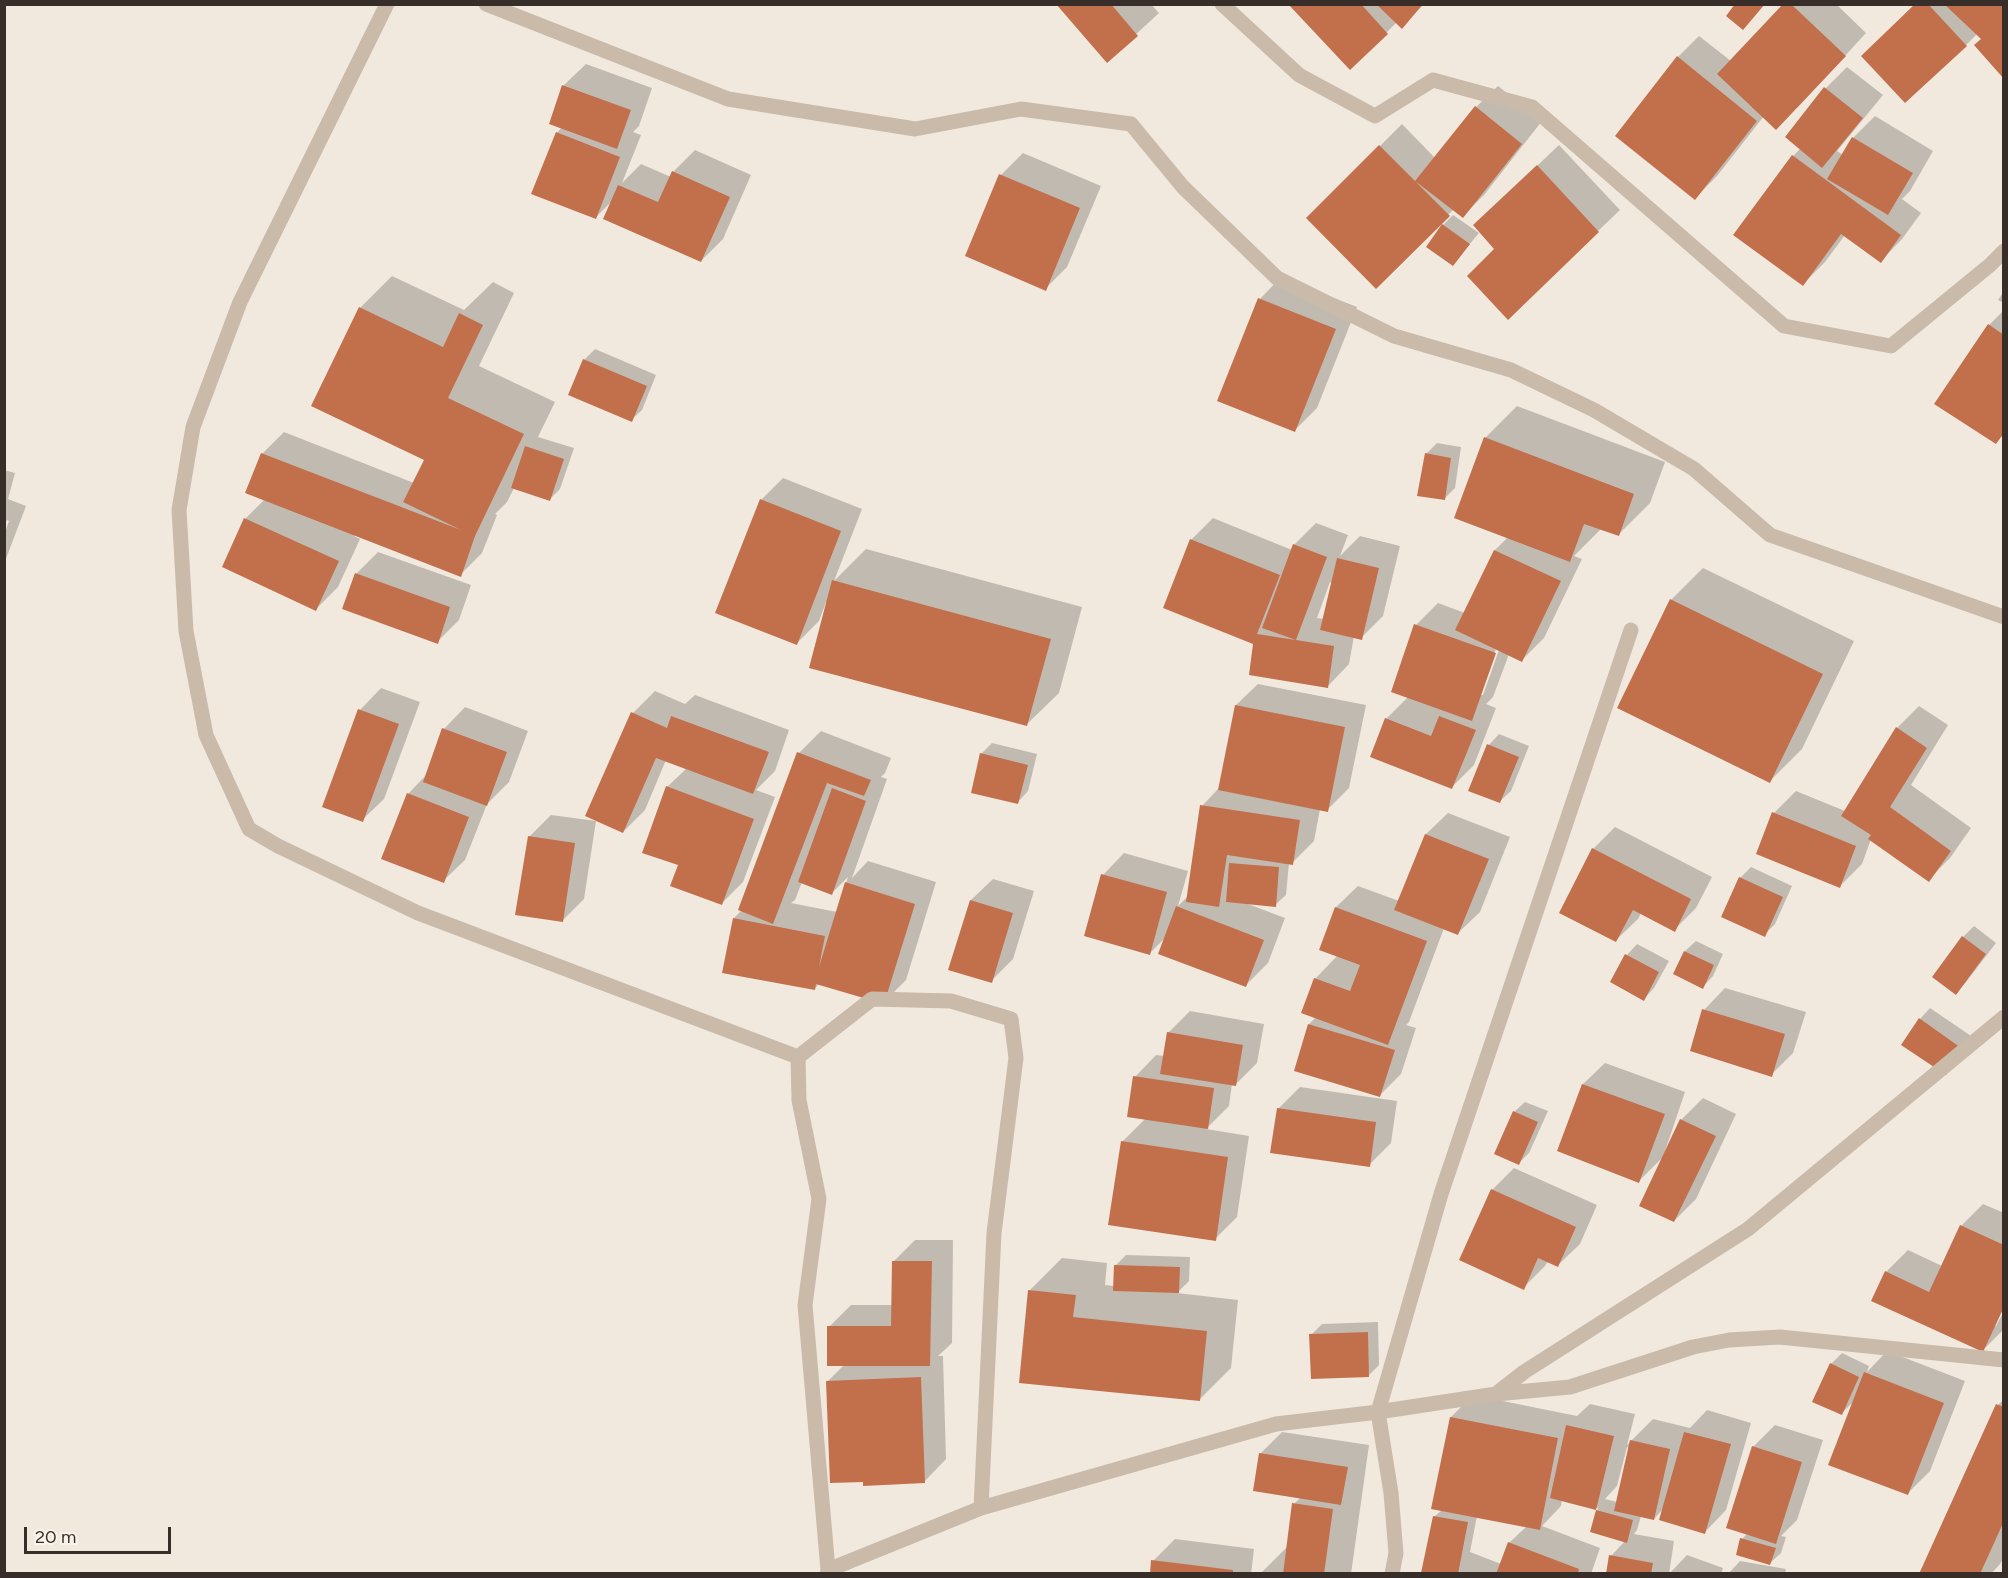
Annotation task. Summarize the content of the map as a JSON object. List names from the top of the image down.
{
  "scale_bar": "20 m"
}
